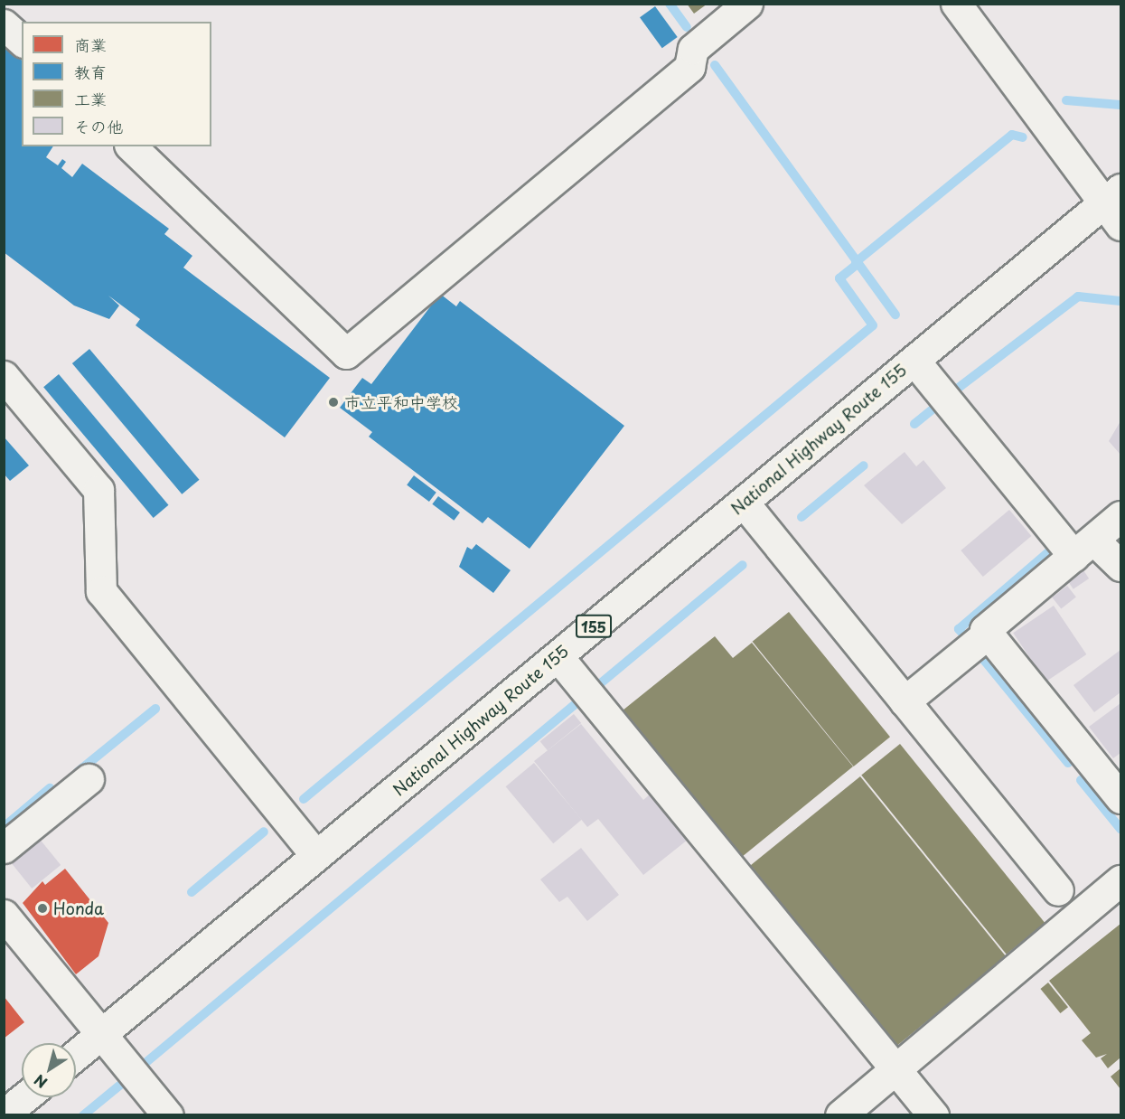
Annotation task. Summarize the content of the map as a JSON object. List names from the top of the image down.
{
  "streets": {
    "main road": ["National Highway Route 155", "155"]
  },
  "places": ["市立平和中学校", "Honda"],
  "legend": [
    "商業",
    "教育",
    "工業",
    "その他"
  ],
  "north": "bottom left"
}
